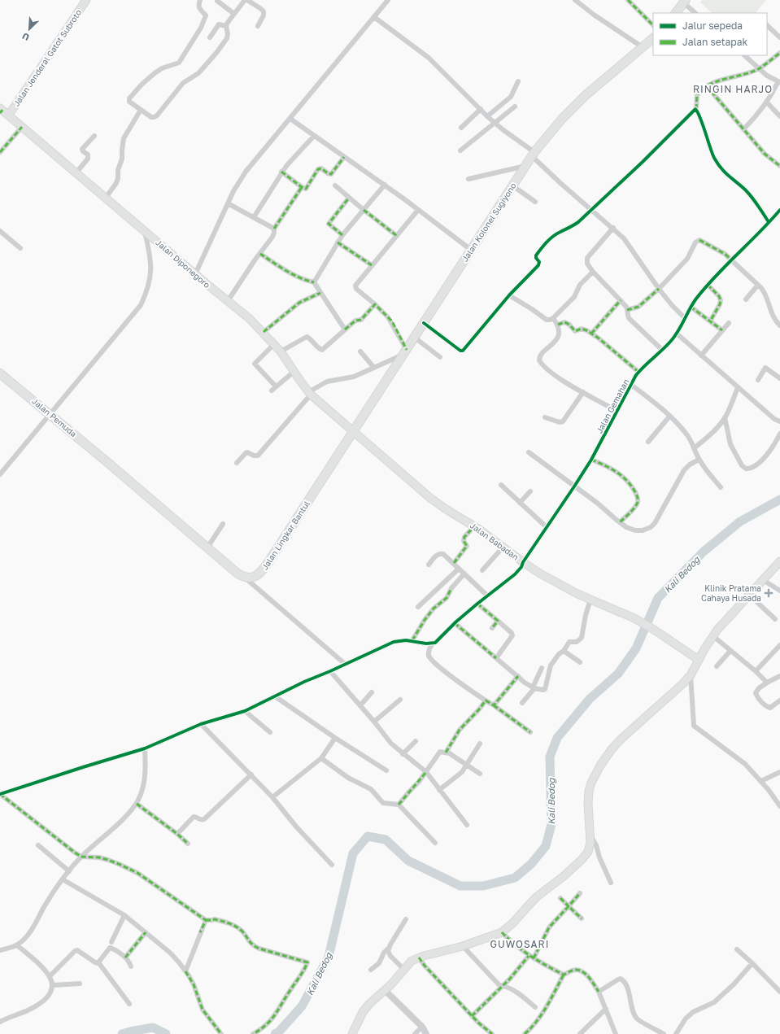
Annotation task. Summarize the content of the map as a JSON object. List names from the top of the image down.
{
  "streets": {
    "main road": [
      "Jalan Jenderal Gatot Subroto",
      "Jalan Kolonel Sugiyono",
      "Jalan Diponegoro",
      "Jalan Pemuda",
      "Jalan Lingkar Bantul",
      "Jalan Babadan"
    ],
    "street": ["Jalan Gemahan"]
  },
  "crossings": [
    ["Jalan Jenderal Gatot Subroto", "Jalan Diponegoro"],
    ["Jalan Kolonel Sugiyono", "Jalan Diponegoro"],
    ["Jalan Kolonel Sugiyono", "Jalan Lingkar Bantul"],
    ["Jalan Kolonel Sugiyono", "Jalan Babadan"],
    ["Jalan Diponegoro", "Jalan Lingkar Bantul"],
    ["Jalan Diponegoro", "Jalan Babadan"],
    ["Jalan Gemahan", "Jalan Babadan"],
    ["Jalan Lingkar Bantul", "Jalan Babadan"]
  ],
  "districts": ["RINGIN HARJO", "GUWOSARI"],
  "water": ["Kali Bedog"],
  "places": {
    "health": ["Klinik Pratama Cahaya Husada"]
  },
  "legend": ["Jalur sepeda", "Jalan setapak"],
  "north": "bottom left"
}
